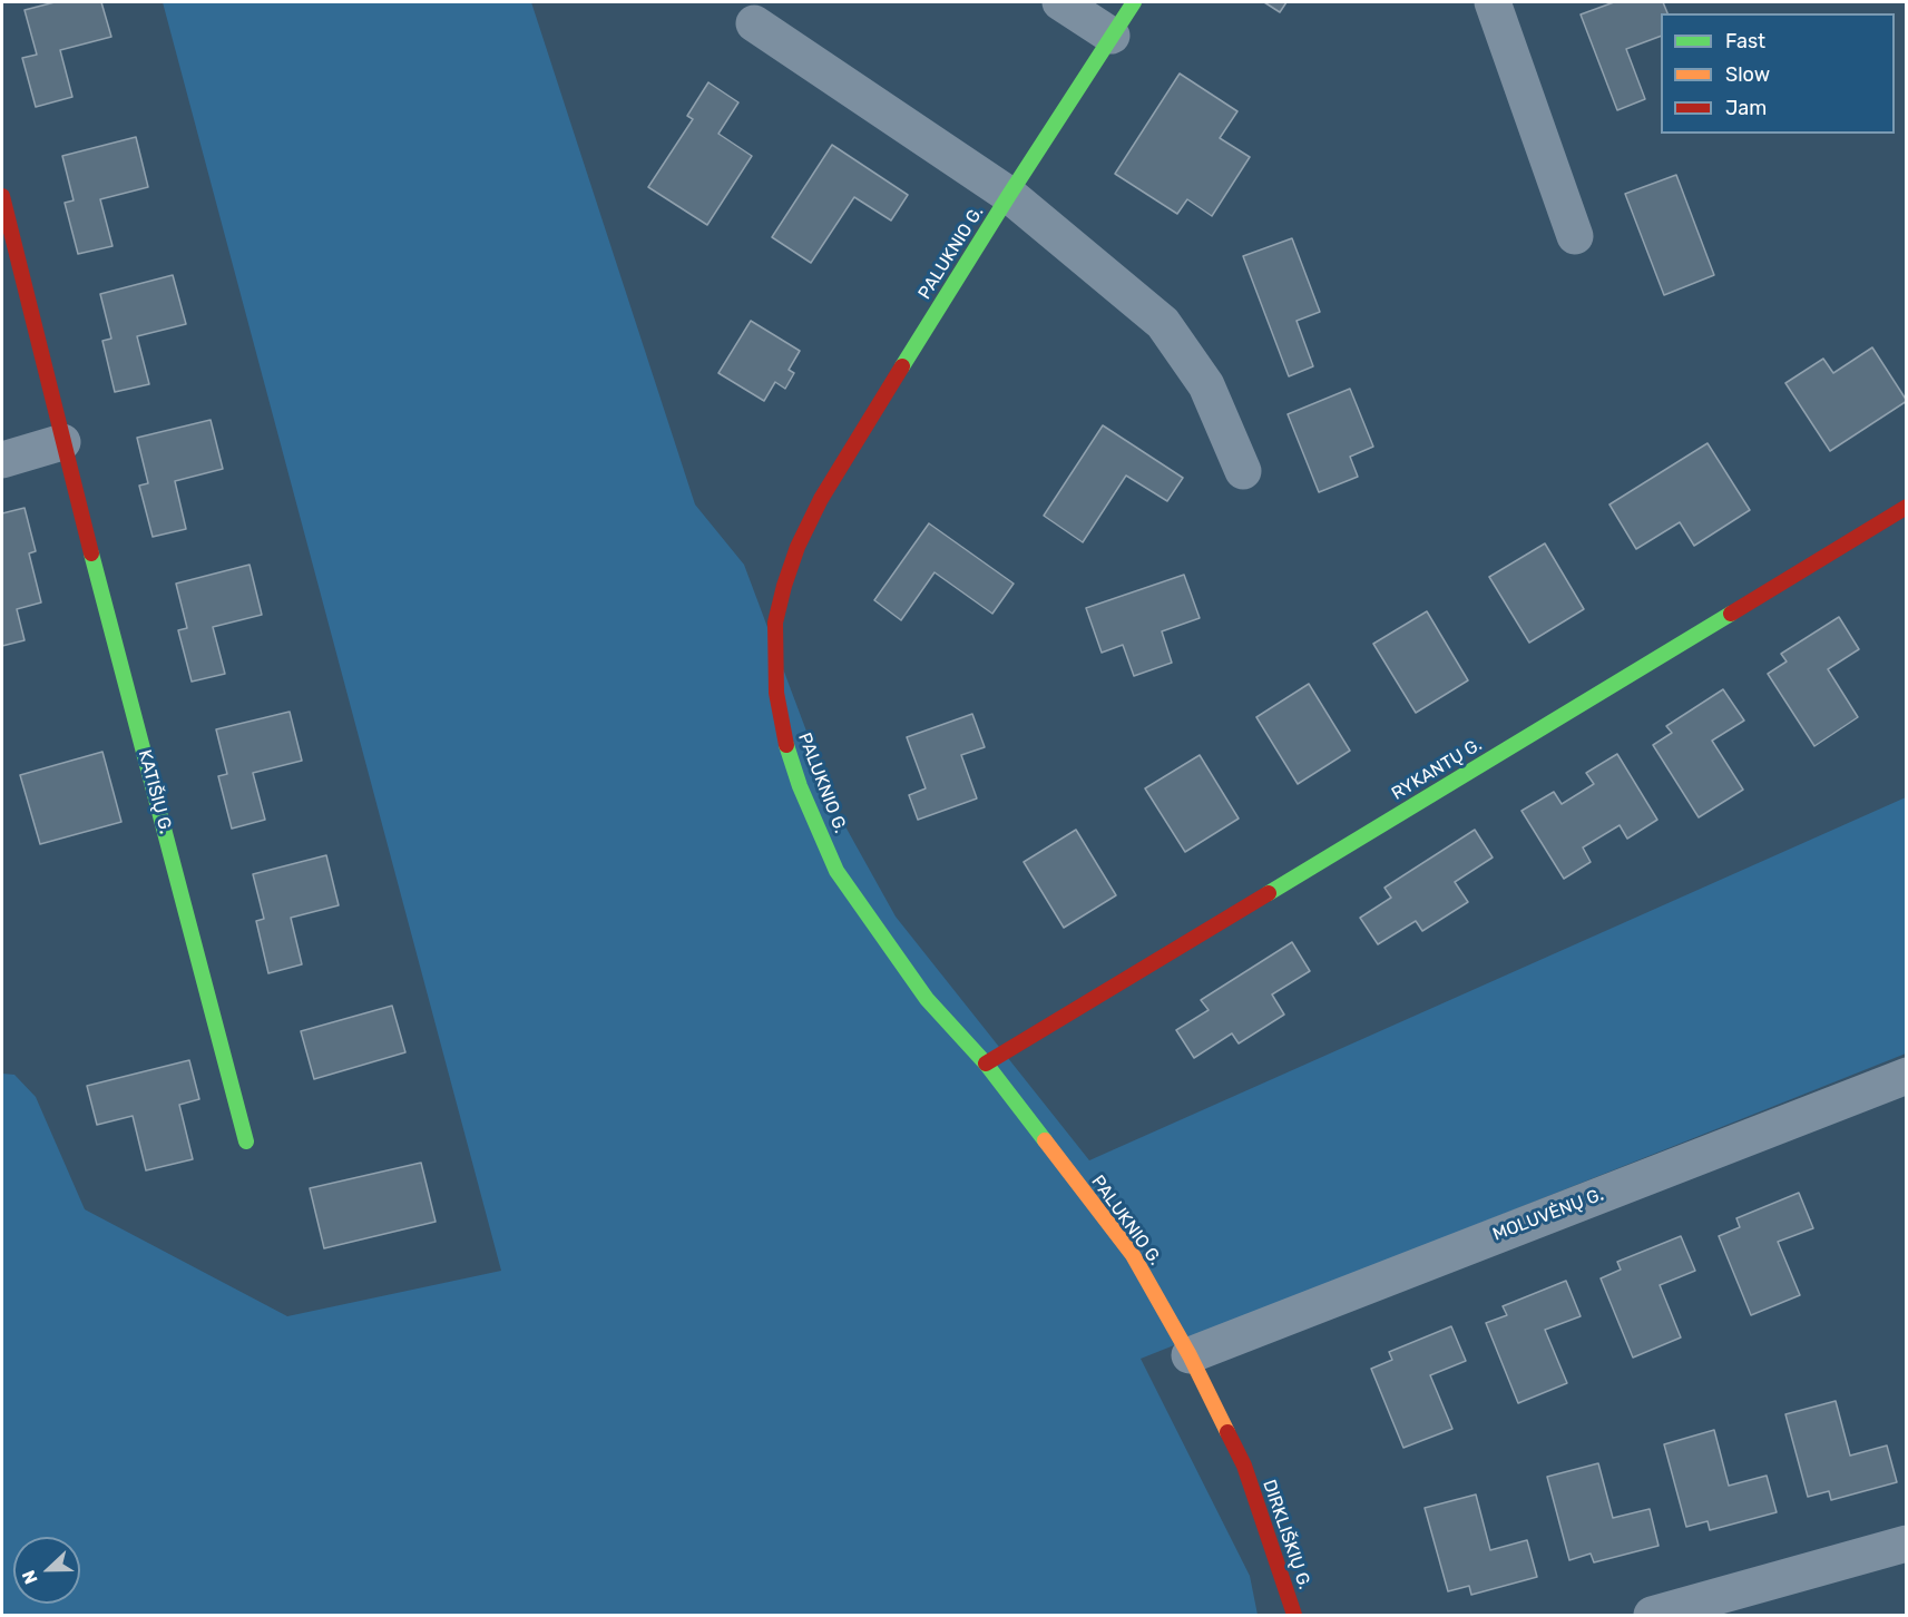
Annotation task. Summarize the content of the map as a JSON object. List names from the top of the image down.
{
  "streets": {
    "street": [
      "PALUKNIO G.",
      "RYKANTŲ G.",
      "KATIŠIŲ G.",
      "MOLUVĖNŲ G.",
      "DIRKLIŠKIŲ G."
    ]
  },
  "crossings": [
    ["PALUKNIO G.", "RYKANTŲ G."],
    ["PALUKNIO G.", "MOLUVĖNŲ G."],
    ["PALUKNIO G.", "DIRKLIŠKIŲ G."]
  ],
  "legend": ["Fast", "Slow", "Jam"],
  "north": "left"
}
